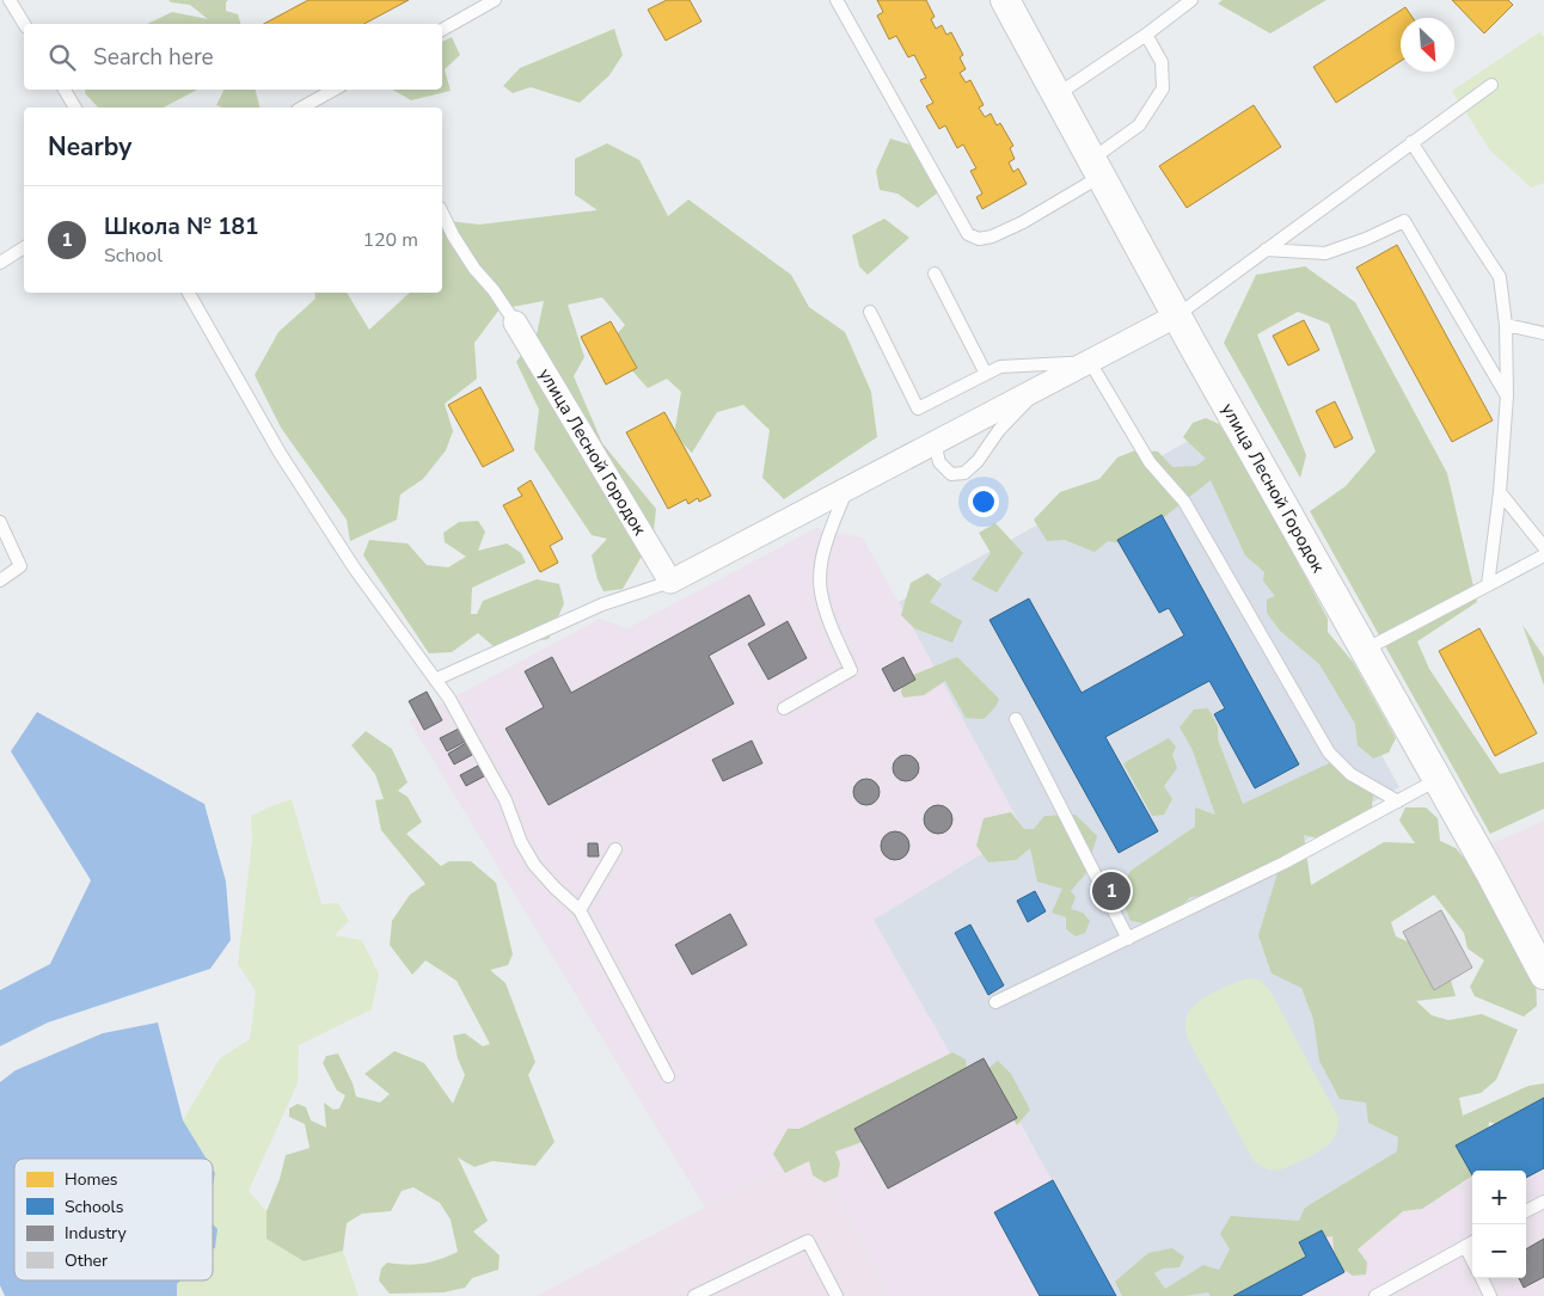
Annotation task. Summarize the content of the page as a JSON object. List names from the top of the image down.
{
  "streets": {
    "street": ["улица Лесной Городок"]
  },
  "legend": [
    "Homes",
    "Schools",
    "Industry",
    "Other"
  ],
  "north": "bottom right",
  "page": {
    "search": "Search here",
    "heading": "Nearby",
    "list": [
      {
        "mark": "1",
        "name": "Школа № 181",
        "note": "School",
        "value": "120 m"
      }
    ],
    "pins": "1",
    "map_buttons": ["+", "−"]
  }
}
